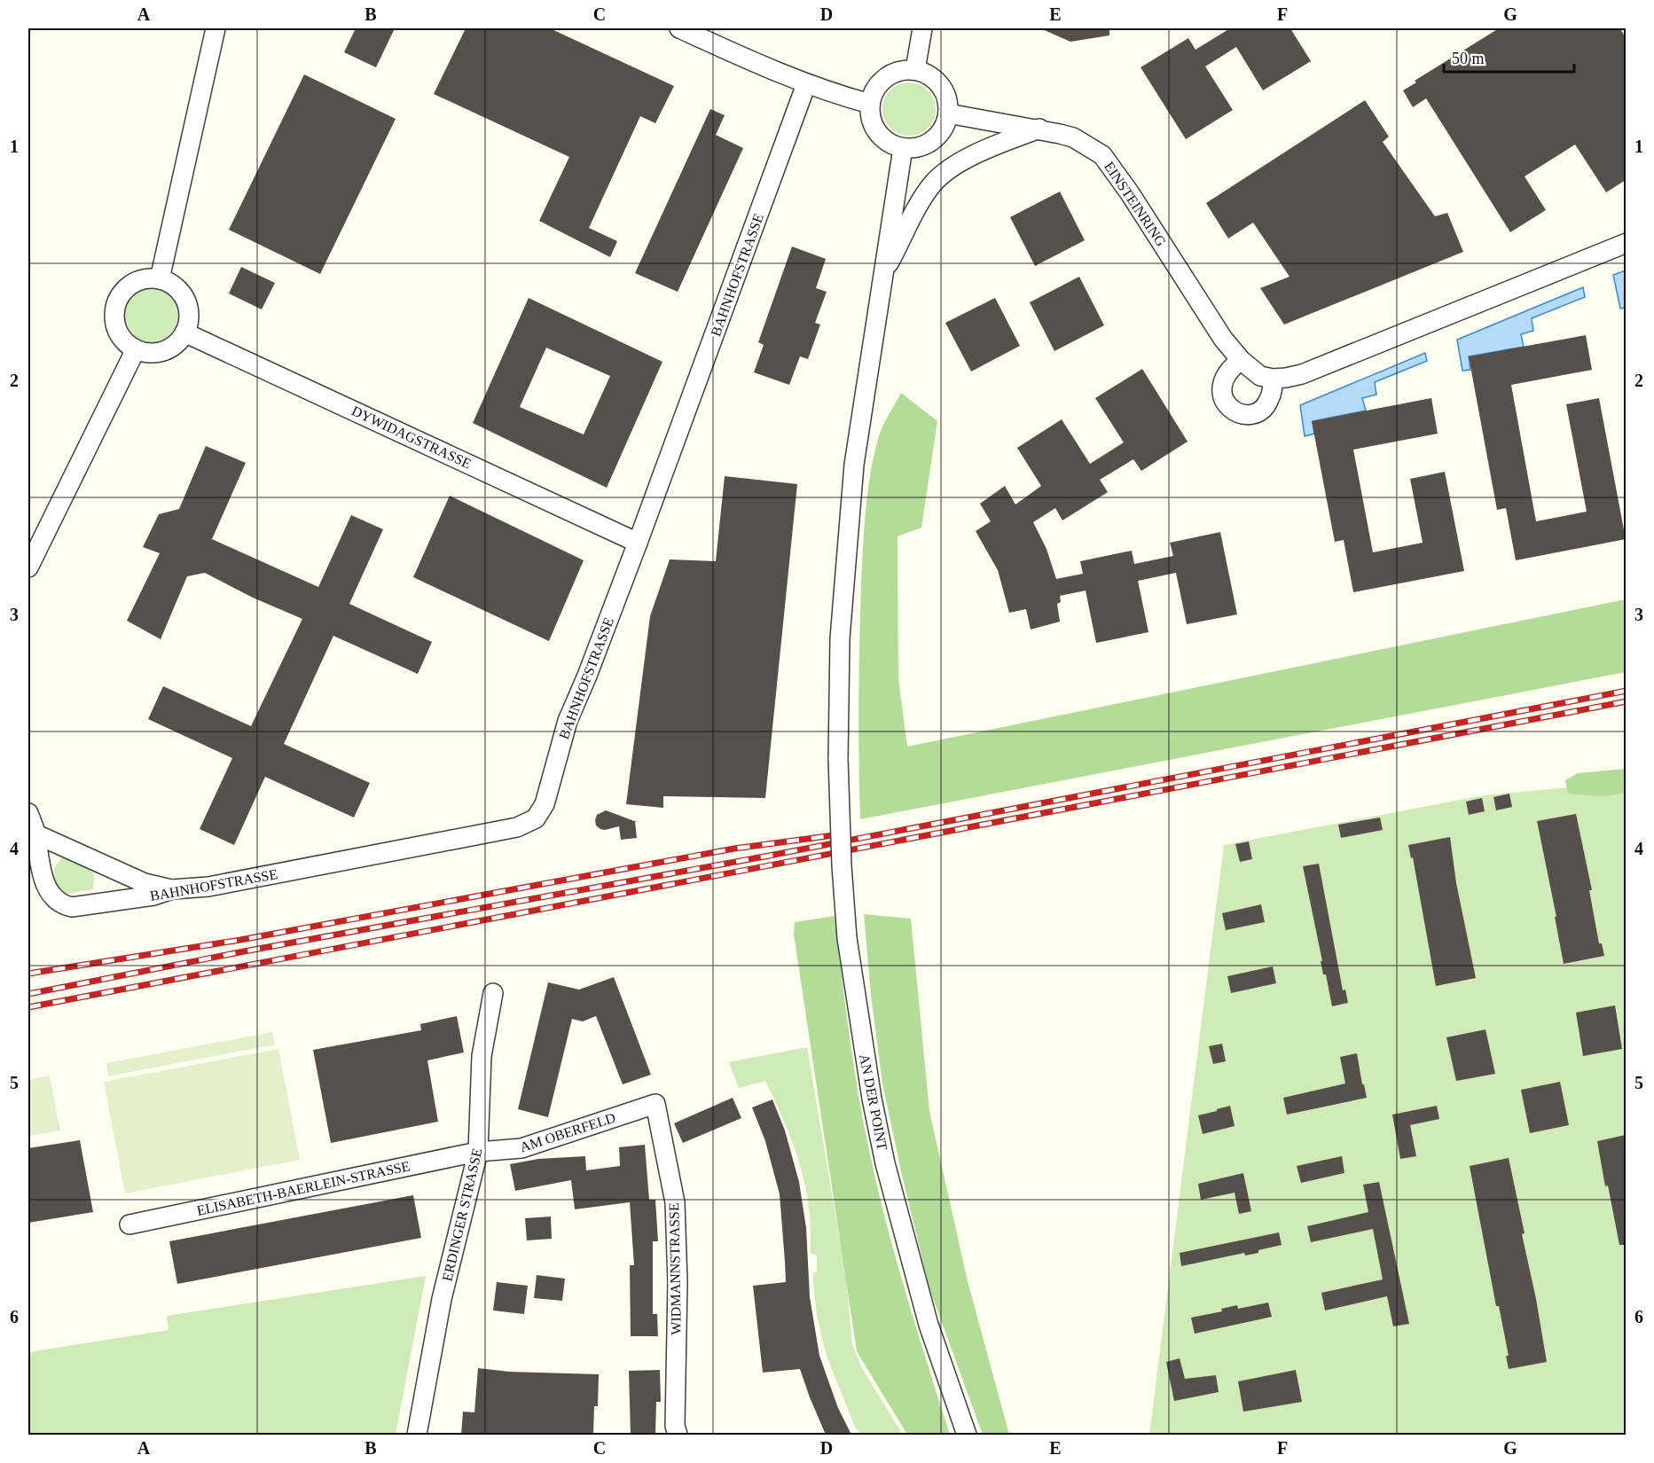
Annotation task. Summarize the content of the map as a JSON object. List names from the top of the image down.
{
  "streets": {
    "street": [
      "EINSTEINRING",
      "BAHNHOFSTRASSE",
      "DYWIDAGSTRASSE",
      "AN DER POINT",
      "AM OBERFELD",
      "ELISABETH-BAERLEIN-STRASSE",
      "ERDINGER STRASSE",
      "WIDMANNSTRASSE"
    ]
  },
  "crossings": [
    ["EINSTEINRING", "AN DER POINT"],
    ["BAHNHOFSTRASSE", "DYWIDAGSTRASSE"],
    ["AM OBERFELD", "ELISABETH-BAERLEIN-STRASSE"],
    ["AM OBERFELD", "ERDINGER STRASSE"],
    ["AM OBERFELD", "WIDMANNSTRASSE"],
    ["ELISABETH-BAERLEIN-STRASSE", "ERDINGER STRASSE"]
  ],
  "scale_bar": "50 m",
  "grid": {
    "columns": [
      "A",
      "B",
      "C",
      "D",
      "E",
      "F",
      "G"
    ],
    "rows": [
      "1",
      "2",
      "3",
      "4",
      "5",
      "6"
    ]
  }
}
